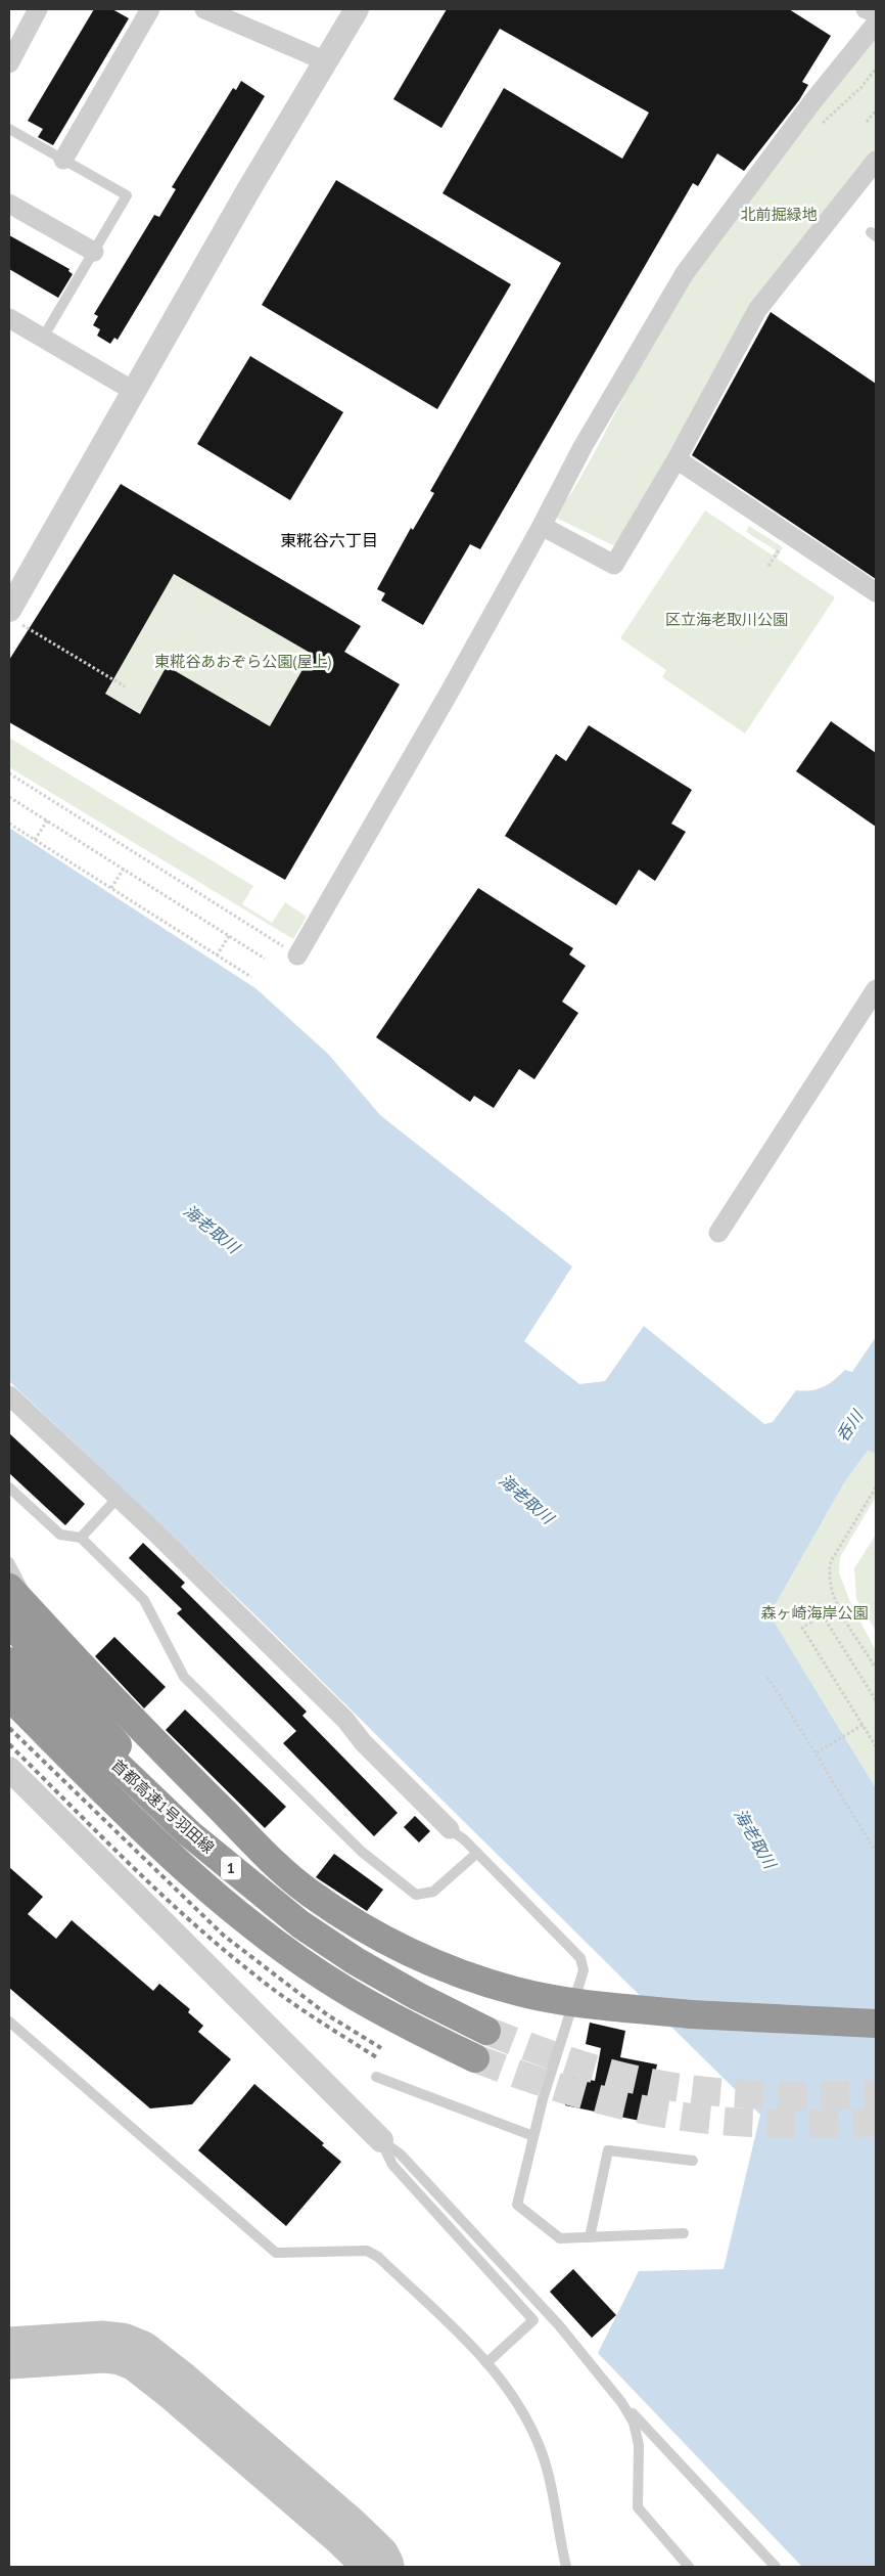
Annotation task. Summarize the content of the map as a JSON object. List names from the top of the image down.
{
  "streets": {
    "highway": ["首都高速1号羽田線", "1"]
  },
  "districts": ["東糀谷六丁目"],
  "water": ["海老取川", "呑川"],
  "parks": [
    "北前掘緑地",
    "区立海老取川公園",
    "東糀谷あおぞら公園(屋上)",
    "森ヶ崎海岸公園"
  ]
}
